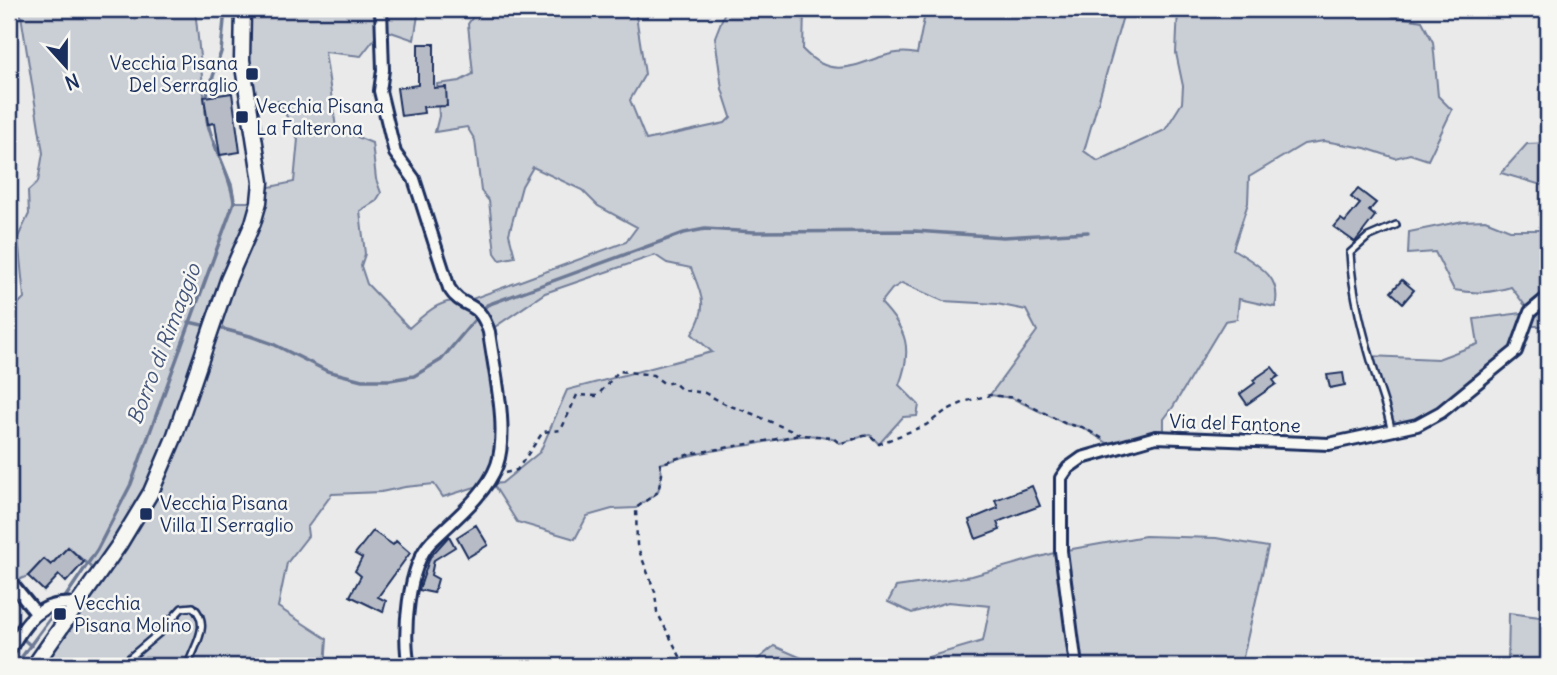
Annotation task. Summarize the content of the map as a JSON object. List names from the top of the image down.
{
  "streets": {
    "street": ["Via del Fantone"]
  },
  "water": ["Borro di Rimaggio"],
  "places": {
    "transit": [
      "Vecchia Pisana Del Serraglio",
      "Vecchia Pisana La Falterona",
      "Vecchia Pisana Villa Il Serraglio",
      "Vecchia Pisana Molino"
    ]
  },
  "north": "bottom"
}
